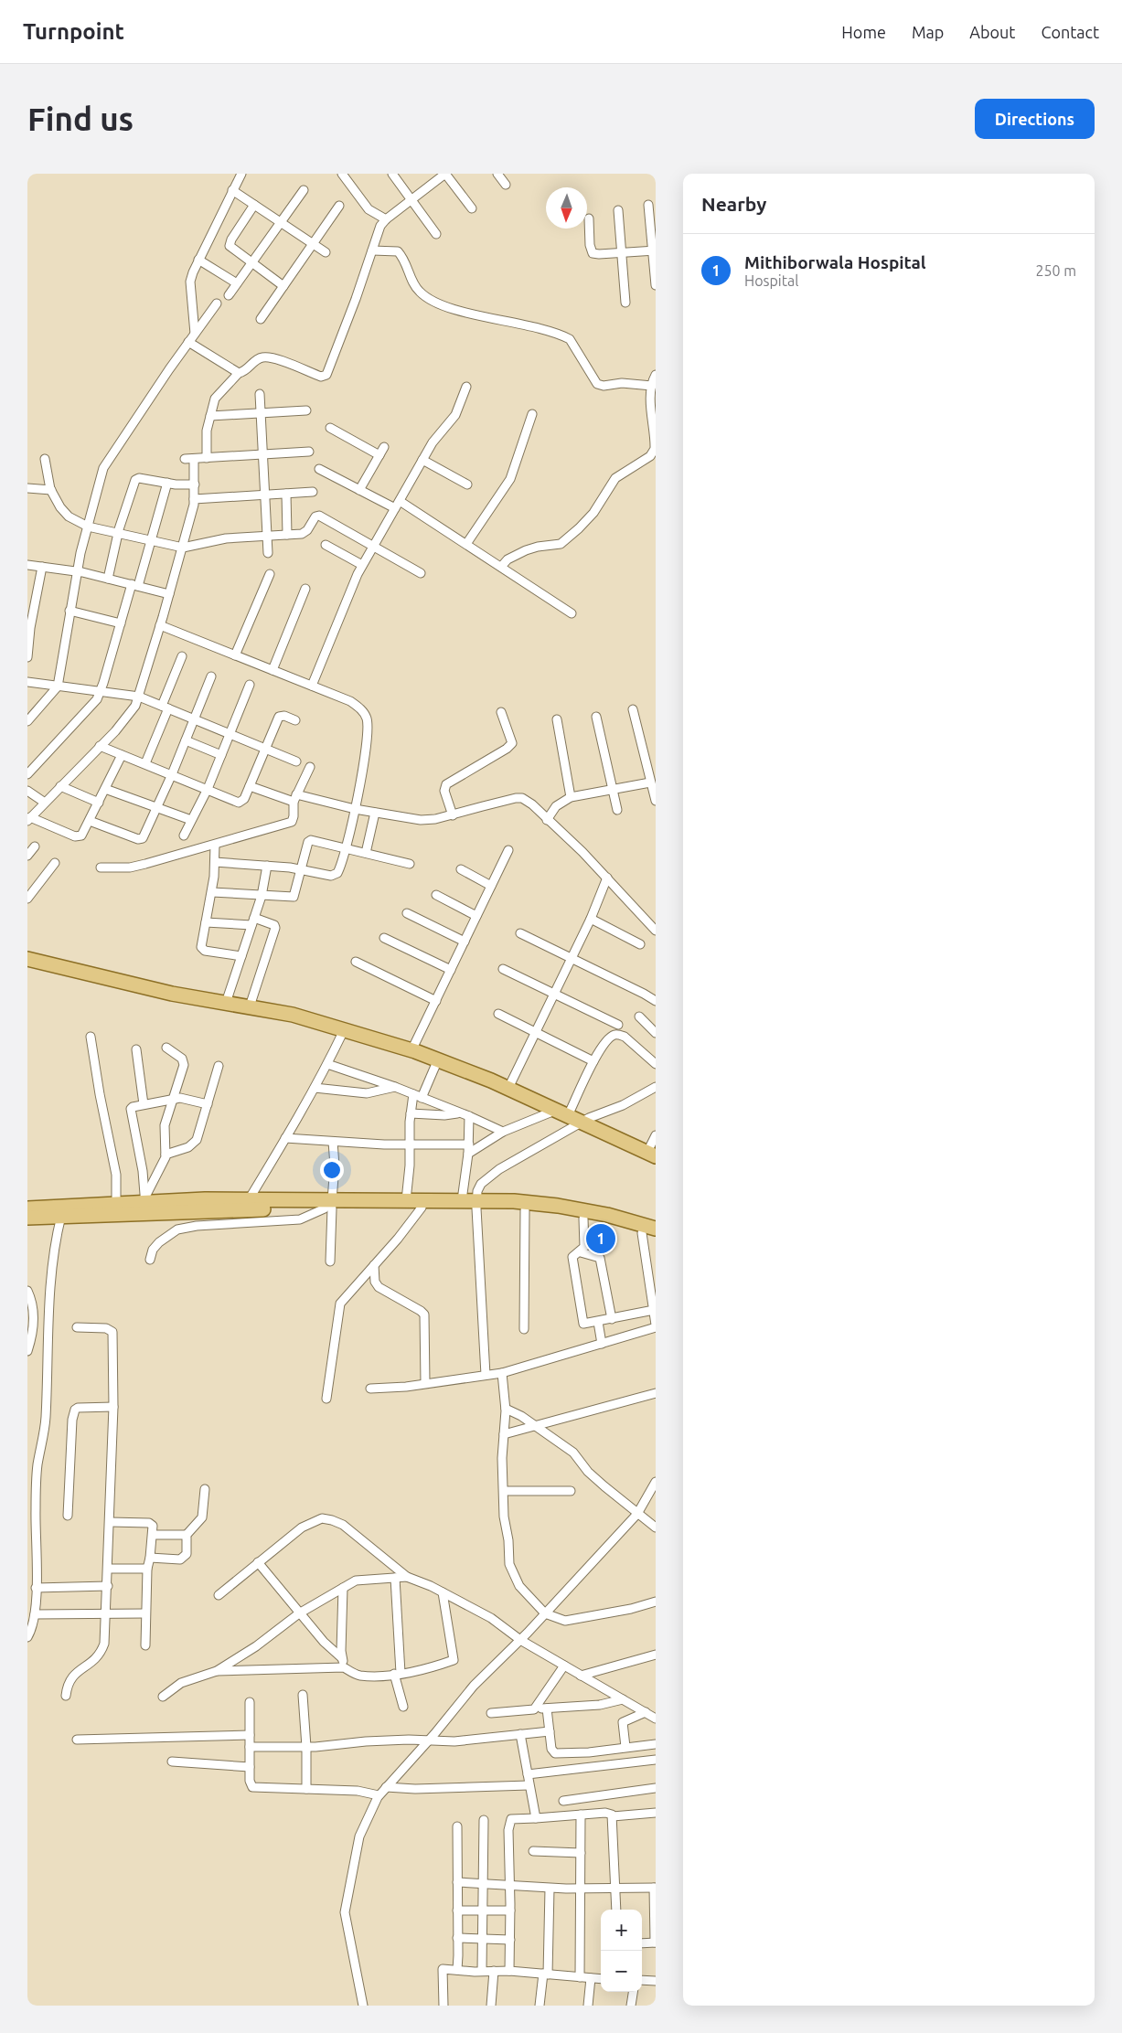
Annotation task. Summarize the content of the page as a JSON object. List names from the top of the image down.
{
  "north": "bottom",
  "page": {
    "header": "Turnpoint",
    "nav": [
      "Home",
      "Map",
      "About",
      "Contact"
    ],
    "buttons": "Directions",
    "title": "Find us",
    "heading": "Nearby",
    "list": [
      {
        "mark": "1",
        "name": "Mithiborwala Hospital",
        "note": "Hospital",
        "value": "250 m"
      }
    ],
    "pins": "1",
    "map_buttons": ["+", "−"]
  }
}
